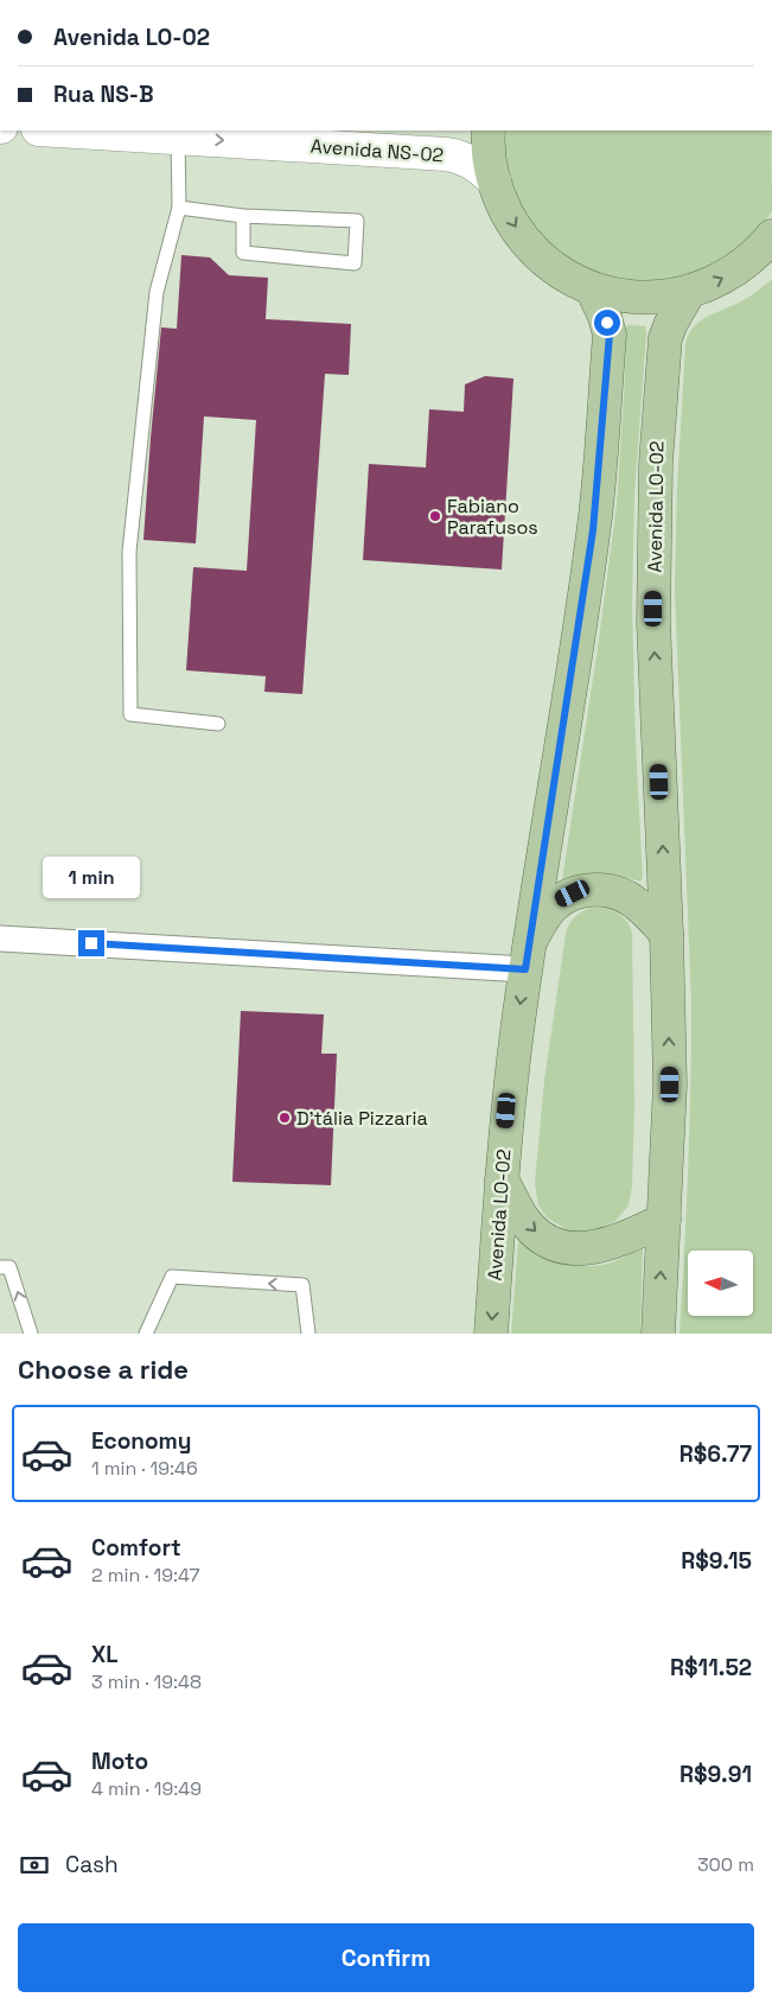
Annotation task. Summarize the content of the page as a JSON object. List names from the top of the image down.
{
  "streets": {
    "main road": ["Avenida NS-02", "Avenida LO-02"]
  },
  "crossings": [
    ["Avenida NS-02", "Avenida LO-02"]
  ],
  "one_way": ["Avenida NS-02"],
  "places": ["Fabiano Parafusos", "D'tália Pizzaria"],
  "north": "left",
  "page": {
    "banner": ["Avenida LO-02", "Rua NS-B"],
    "bubble": "1 min",
    "heading": "Choose a ride",
    "list": [
      {
        "name": "Economy",
        "note": "1 min · 19:46",
        "value": "R$6.77"
      },
      {
        "name": "Comfort",
        "note": "2 min · 19:47",
        "value": "R$9.15"
      },
      {
        "name": "XL",
        "note": "3 min · 19:48",
        "value": "R$11.52"
      },
      {
        "name": "Moto",
        "note": "4 min · 19:49",
        "value": "R$9.91"
      }
    ],
    "pay": ["Cash", "300 m"],
    "buttons": "Confirm"
  }
}
